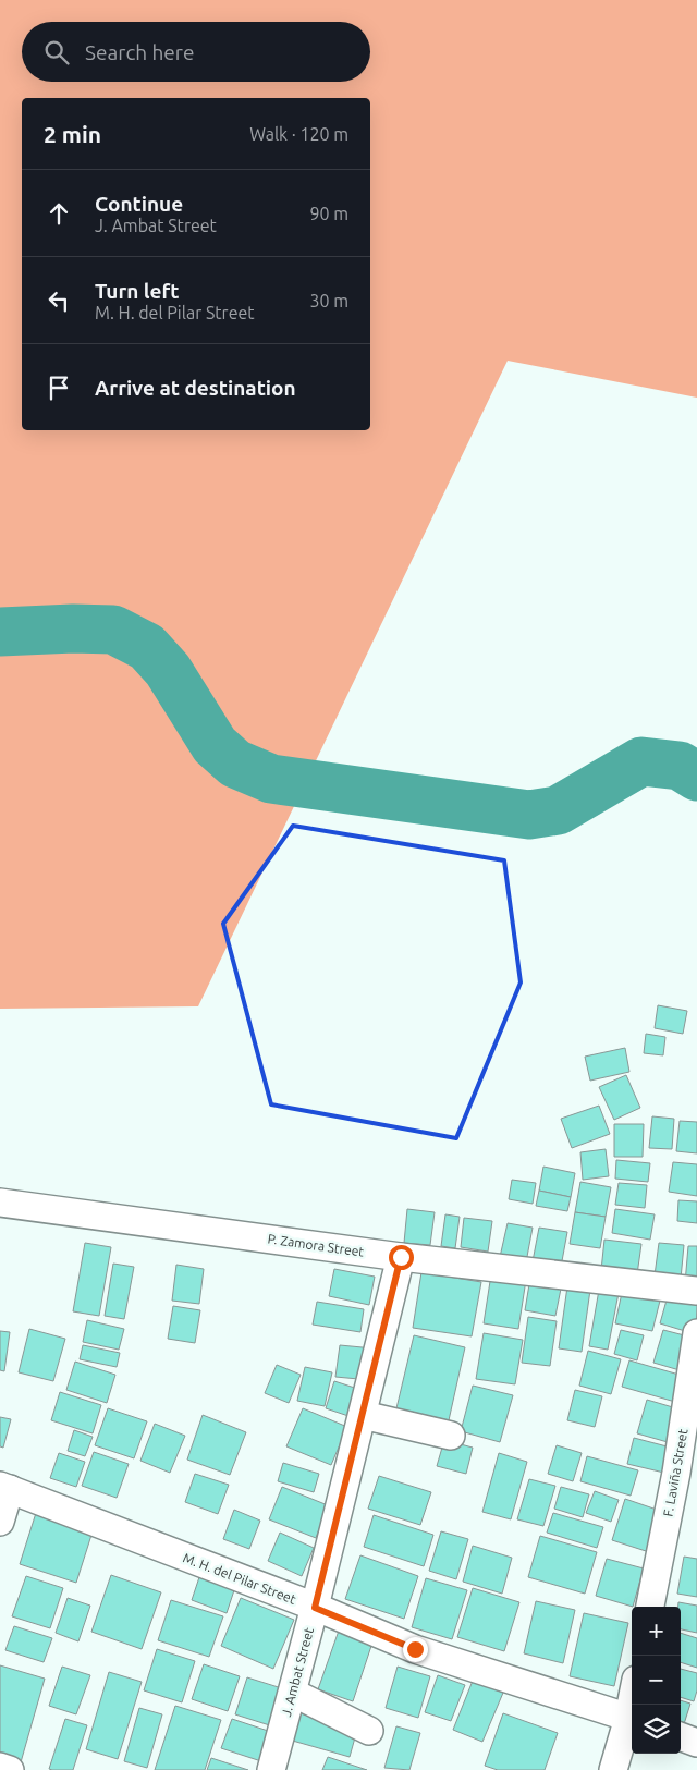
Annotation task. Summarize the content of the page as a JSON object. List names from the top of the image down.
{
  "streets": {
    "street": [
      "P. Zamora Street",
      "F. Laviña Street",
      "M. H. del Pilar Street",
      "J. Ambat Street"
    ]
  },
  "crossings": [
    ["P. Zamora Street", "J. Ambat Street"],
    ["M. H. del Pilar Street", "J. Ambat Street"]
  ],
  "page": {
    "search": "Search here",
    "heading": ["2 min", "Walk · 120 m"],
    "list": [
      ["Continue", "J. Ambat Street", "90 m"],
      ["Turn left", "M. H. del Pilar Street", "30 m"],
      "Arrive at destination"
    ],
    "map_buttons": ["+", "−"]
  }
}
